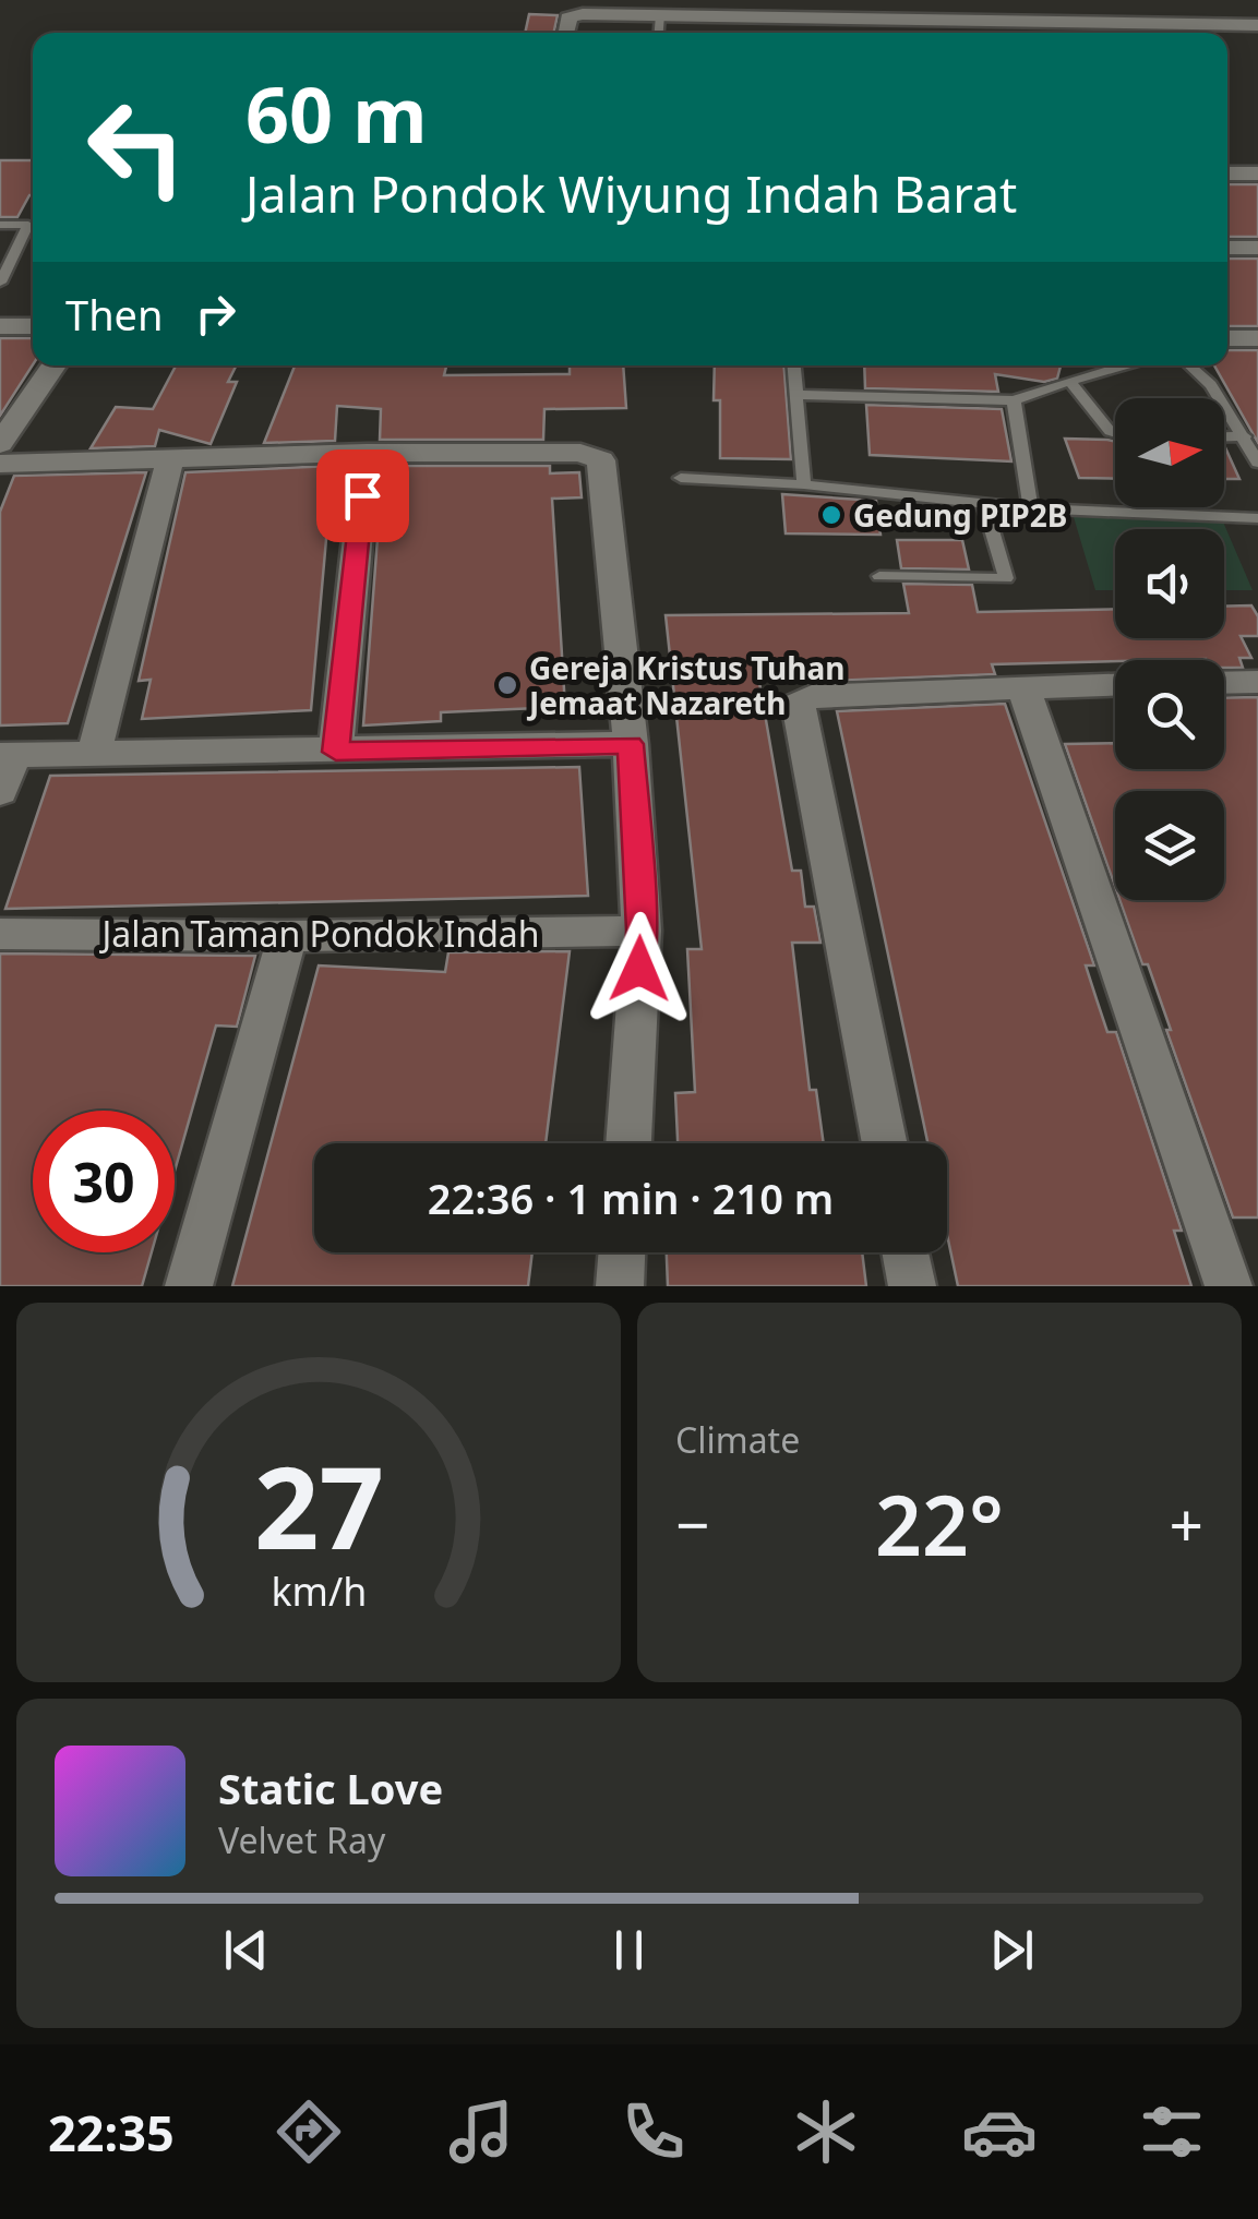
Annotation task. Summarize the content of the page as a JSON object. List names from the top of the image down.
{
  "streets": {
    "street": ["Jalan Taman Pondok Indah"]
  },
  "places": ["Gedung PIP2B", "Gereja Kristus Tuhan Jemaat Nazareth"],
  "north": "right",
  "page": {
    "turn": ["60 m", "Jalan Pondok Wiyung Indah Barat"],
    "then": "Then",
    "limit": "30",
    "trip": "22:36 · 1 min · 210 m",
    "tile": "Climate",
    "heat": ["−", "22°", "+"],
    "song": ["Static Love", "Velvet Ray"],
    "tabs": "22:35",
    "gauge": ["27", "km/h"]
  }
}
